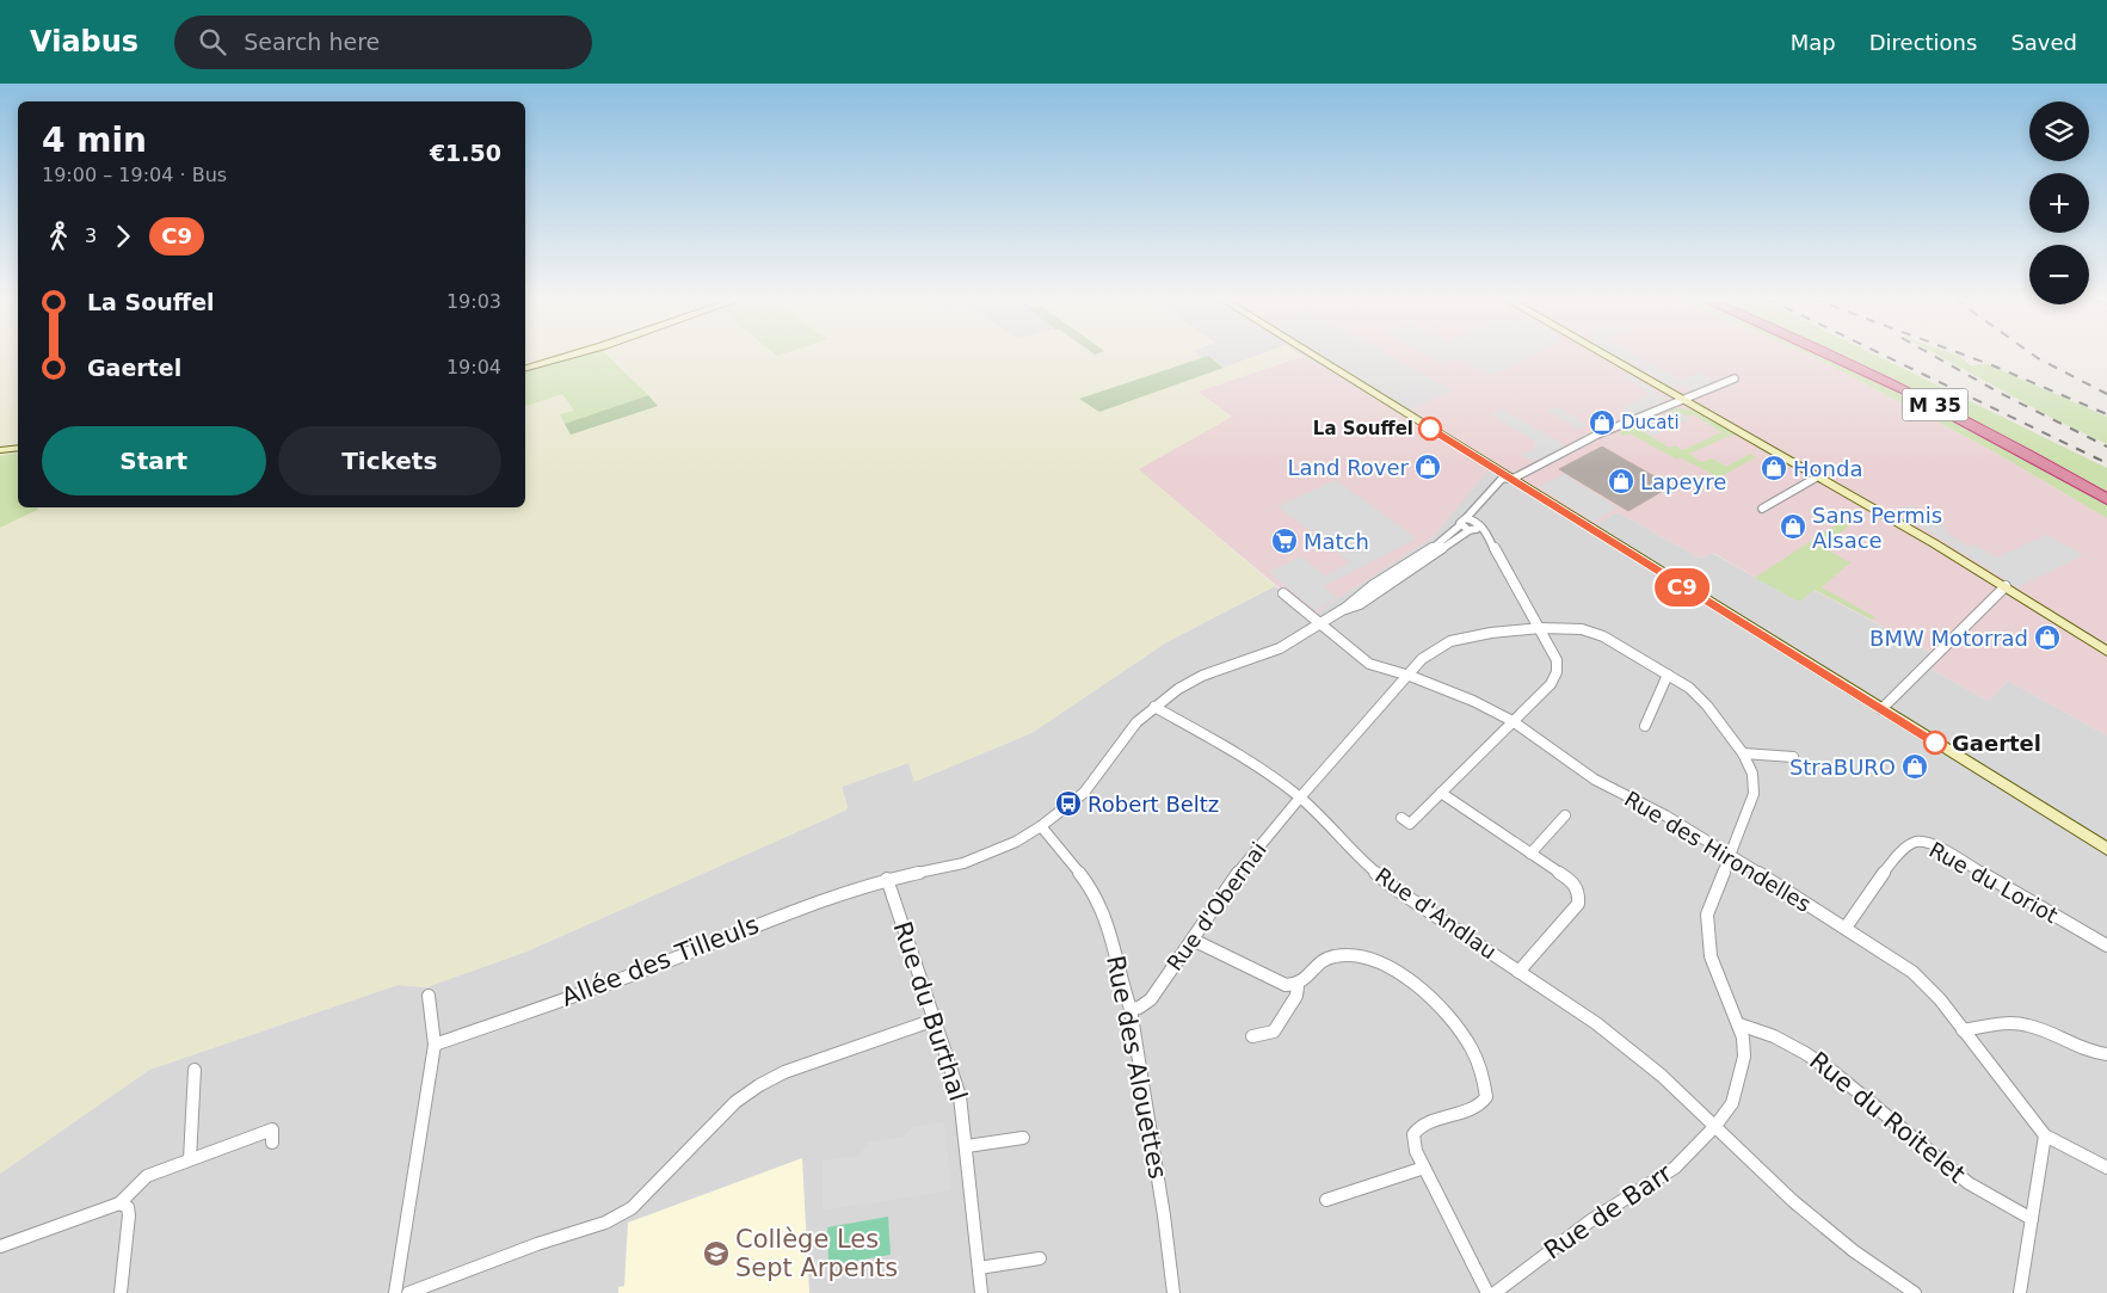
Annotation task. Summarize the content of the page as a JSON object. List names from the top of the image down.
{
  "streets": {
    "highway": ["M 35"],
    "street": [
      "Rue des Hirondelles",
      "Rue du Loriot",
      "Rue d'Obernai",
      "Rue d'Andlau",
      "Allée des Tilleuls",
      "Rue du Burthal",
      "Rue des Alouettes",
      "Rue du Roitelet",
      "Rue de Barr"
    ]
  },
  "crossings": [
    ["Rue des Hirondelles", "Rue du Loriot"],
    ["Rue des Hirondelles", "Rue d'Obernai"],
    ["Rue des Hirondelles", "Allée des Tilleuls"],
    ["Rue des Hirondelles", "Rue de Barr"],
    ["Rue d'Obernai", "Rue d'Andlau"],
    ["Rue d'Obernai", "Rue des Alouettes"],
    ["Rue d'Obernai", "Rue de Barr"],
    ["Rue d'Andlau", "Allée des Tilleuls"],
    ["Rue d'Andlau", "Rue de Barr"],
    ["Allée des Tilleuls", "Rue du Burthal"],
    ["Allée des Tilleuls", "Rue des Alouettes"],
    ["Rue du Roitelet", "Rue de Barr"]
  ],
  "places": {
    "shop": [
      "Ducati",
      "Land Rover",
      "Honda",
      "Lapeyre",
      "Sans Permis Alsace",
      "BMW Motorrad",
      "StraBURO"
    ],
    "other": ["La Souffel", "Gaertel"],
    "supermarket": ["Match"],
    "bus stop": ["Robert Beltz"],
    "school or university": ["Collège Les Sept Arpents"]
  },
  "lines": ["bus line C9"],
  "page": {
    "header": "Viabus",
    "search": "Search here",
    "nav": ["Map", "Directions", "Saved"],
    "on_map": "C9",
    "map_buttons": ["+", "−"],
    "heading": ["4 min", "19:00 – 19:04 · Bus", "€1.50"],
    "legs": ["3", "C9"],
    "list": [
      {
        "name": "La Souffel",
        "value": "19:03"
      },
      {
        "name": "Gaertel",
        "value": "19:04"
      }
    ],
    "buttons": ["Start", "Tickets"]
  }
}
